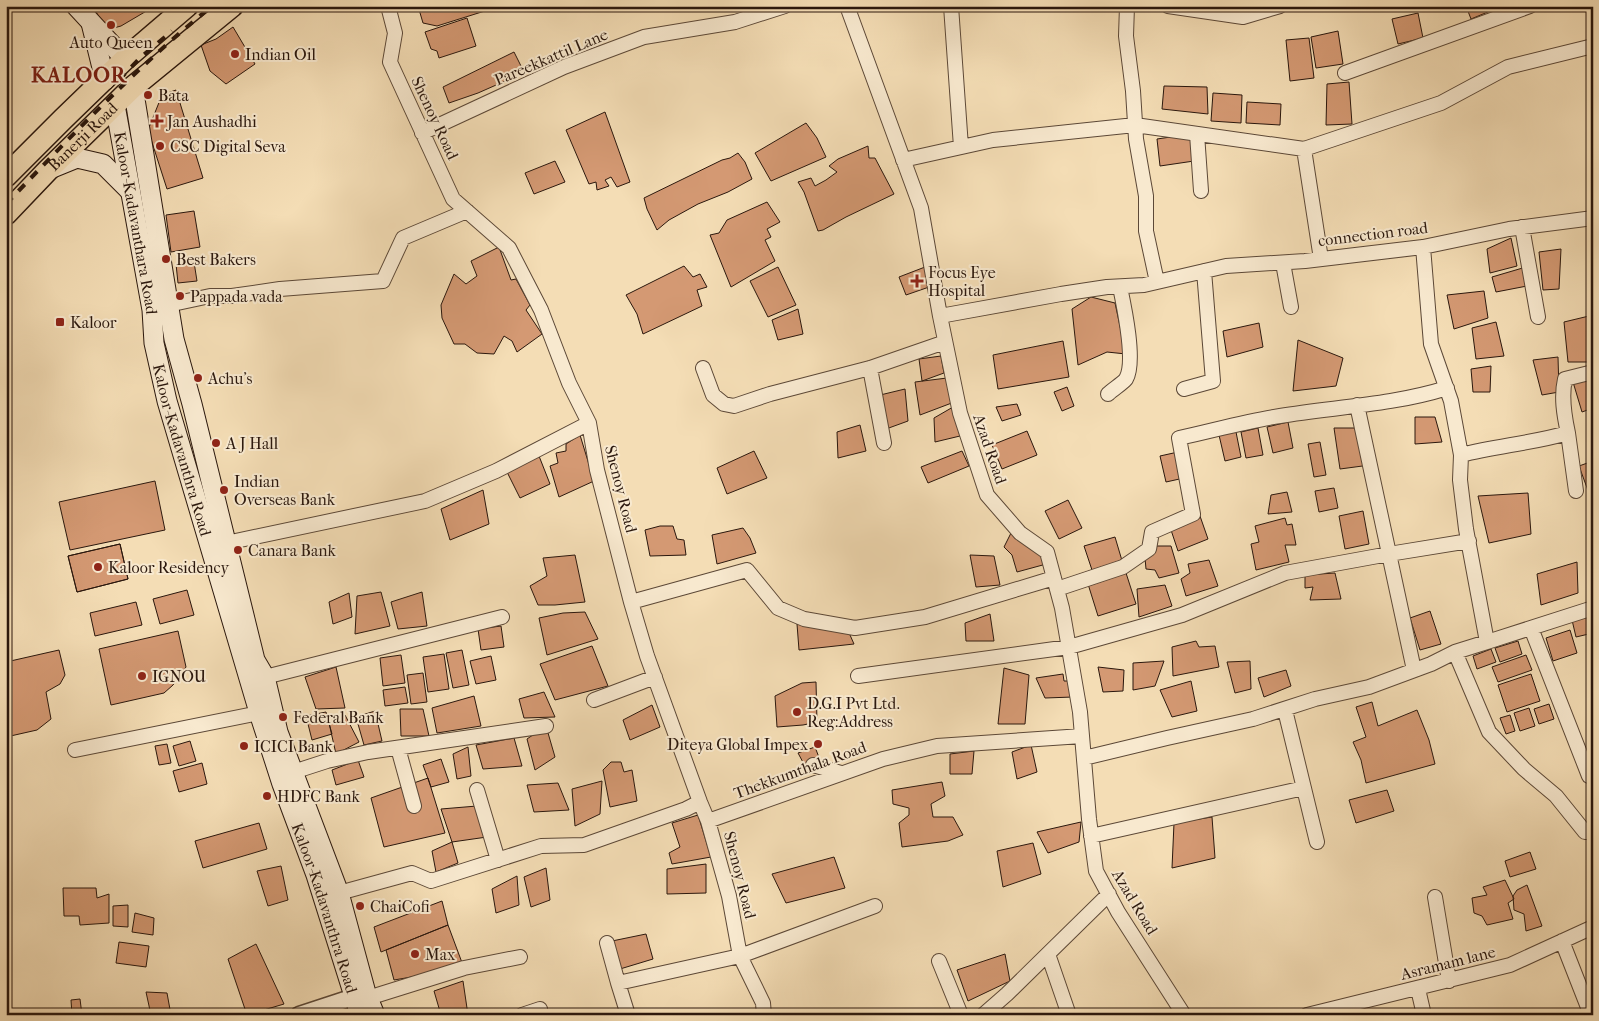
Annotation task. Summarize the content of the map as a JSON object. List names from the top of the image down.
{
  "streets": {
    "main road": ["Banerji Road", "Kaloor-Kadavanthara Road", "Kaloor-Kadavanthra Road"],
    "street": [
      "Pareekkattil Lane",
      "Shenoy Road",
      "connection road",
      "Azad Road",
      "Thekkumthala Road",
      "Asramam lane"
    ]
  },
  "crossings": [
    ["Pareekkattil Lane", "Shenoy Road"],
    ["Shenoy Road", "Thekkumthala Road"],
    ["Banerji Road", "Kaloor-Kadavanthara Road"],
    ["Kaloor-Kadavanthara Road", "Kaloor-Kadavanthra Road"],
    ["connection road", "Azad Road"],
    ["Azad Road", "Thekkumthala Road"]
  ],
  "districts": ["KALOOR"],
  "places": {
    "other": [
      "Auto Queen",
      "Indian Oil",
      "Bata",
      "CSC Digital Seva",
      "Best Bakers",
      "Pappada vada",
      "Achu's",
      "A J Hall",
      "Indian Overseas Bank",
      "Canara Bank",
      "Kaloor Residency",
      "IGNOU",
      "D.G.I Pvt Ltd. Reg:Address",
      "Federal Bank",
      "Diteya Global Impex",
      "ICICI Bank",
      "HDFC Bank",
      "ChaiCofi",
      "Max"
    ],
    "health": ["Jan Aushadhi", "Focus Eye Hospital"],
    "transit": ["Kaloor"]
  }
}
